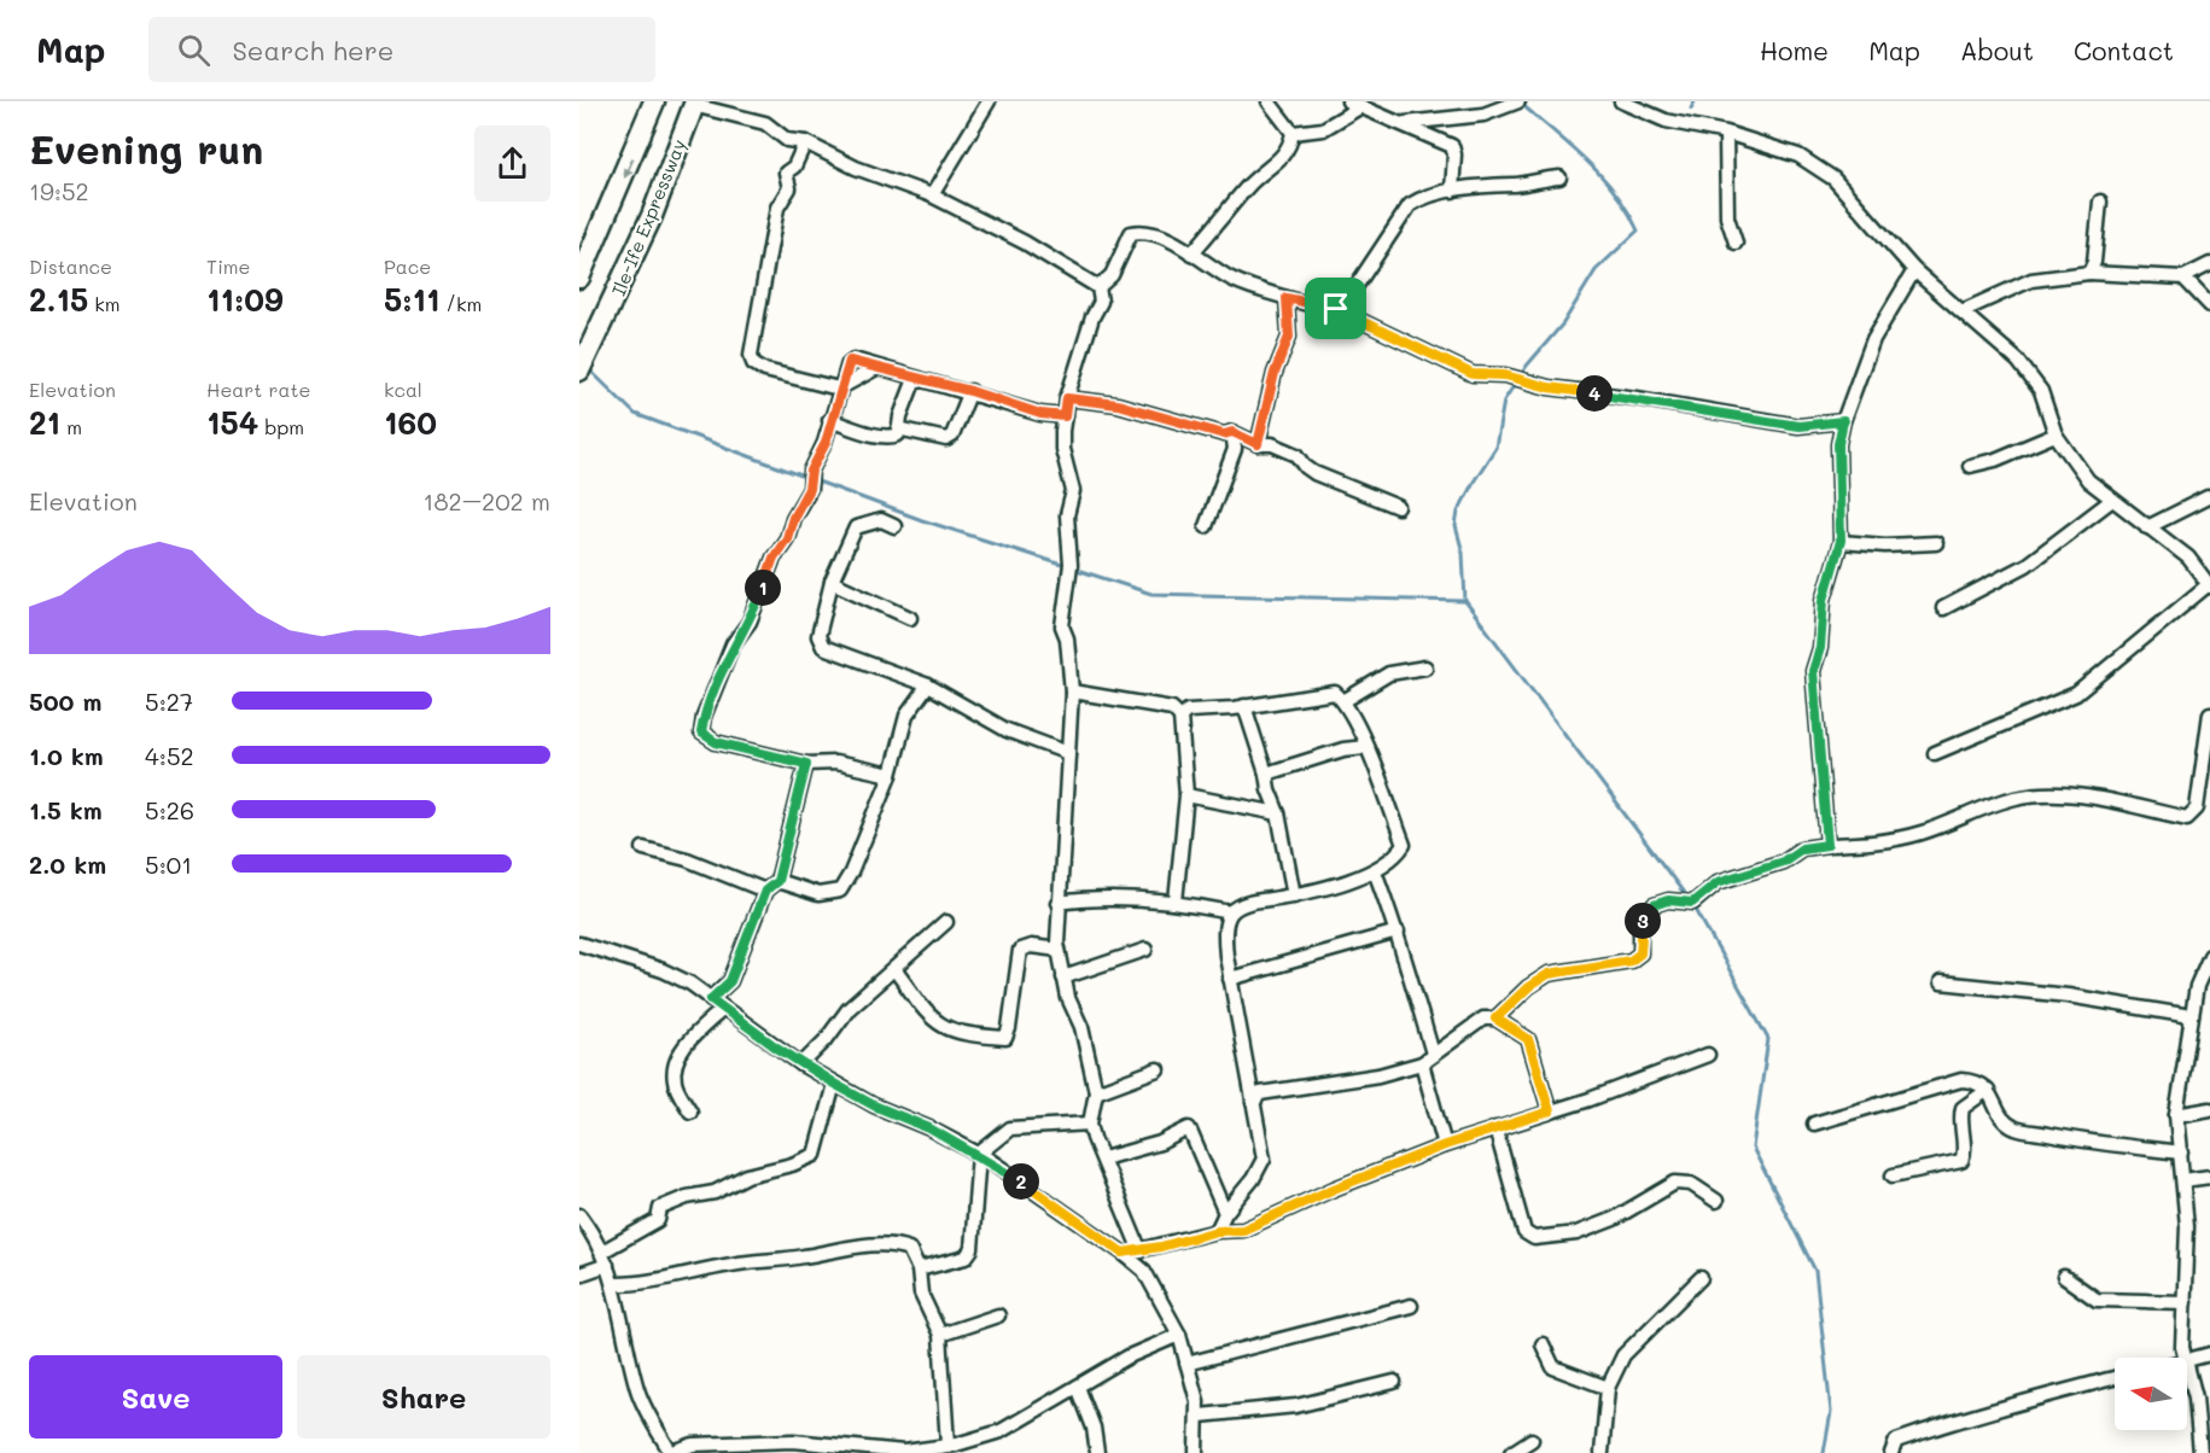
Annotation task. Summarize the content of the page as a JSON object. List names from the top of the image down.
{
  "streets": {
    "highway": ["Ile-Ife Expressway"]
  },
  "north": "left",
  "page": {
    "header": "Map",
    "search": "Search here",
    "nav": [
      "Home",
      "Map",
      "About",
      "Contact"
    ],
    "heading": ["Evening run", "19:52"],
    "stats": [
      ["Distance", "2.15 km"],
      ["Time", "11:09"],
      ["Pace", "5:11 /km"],
      ["Elevation", "21 m"],
      ["Heart rate", "154 bpm"],
      ["kcal", "160"]
    ],
    "pins": [
      "4",
      "1",
      "3",
      "2"
    ],
    "chart": ["Elevation", "182–202 m"],
    "list": [
      {
        "name": "500 m",
        "note": "5:27"
      },
      {
        "name": "1.0 km",
        "note": "4:52"
      },
      {
        "name": "1.5 km",
        "note": "5:26"
      },
      {
        "name": "2.0 km",
        "note": "5:01"
      }
    ],
    "buttons": ["Save", "Share"]
  }
}
